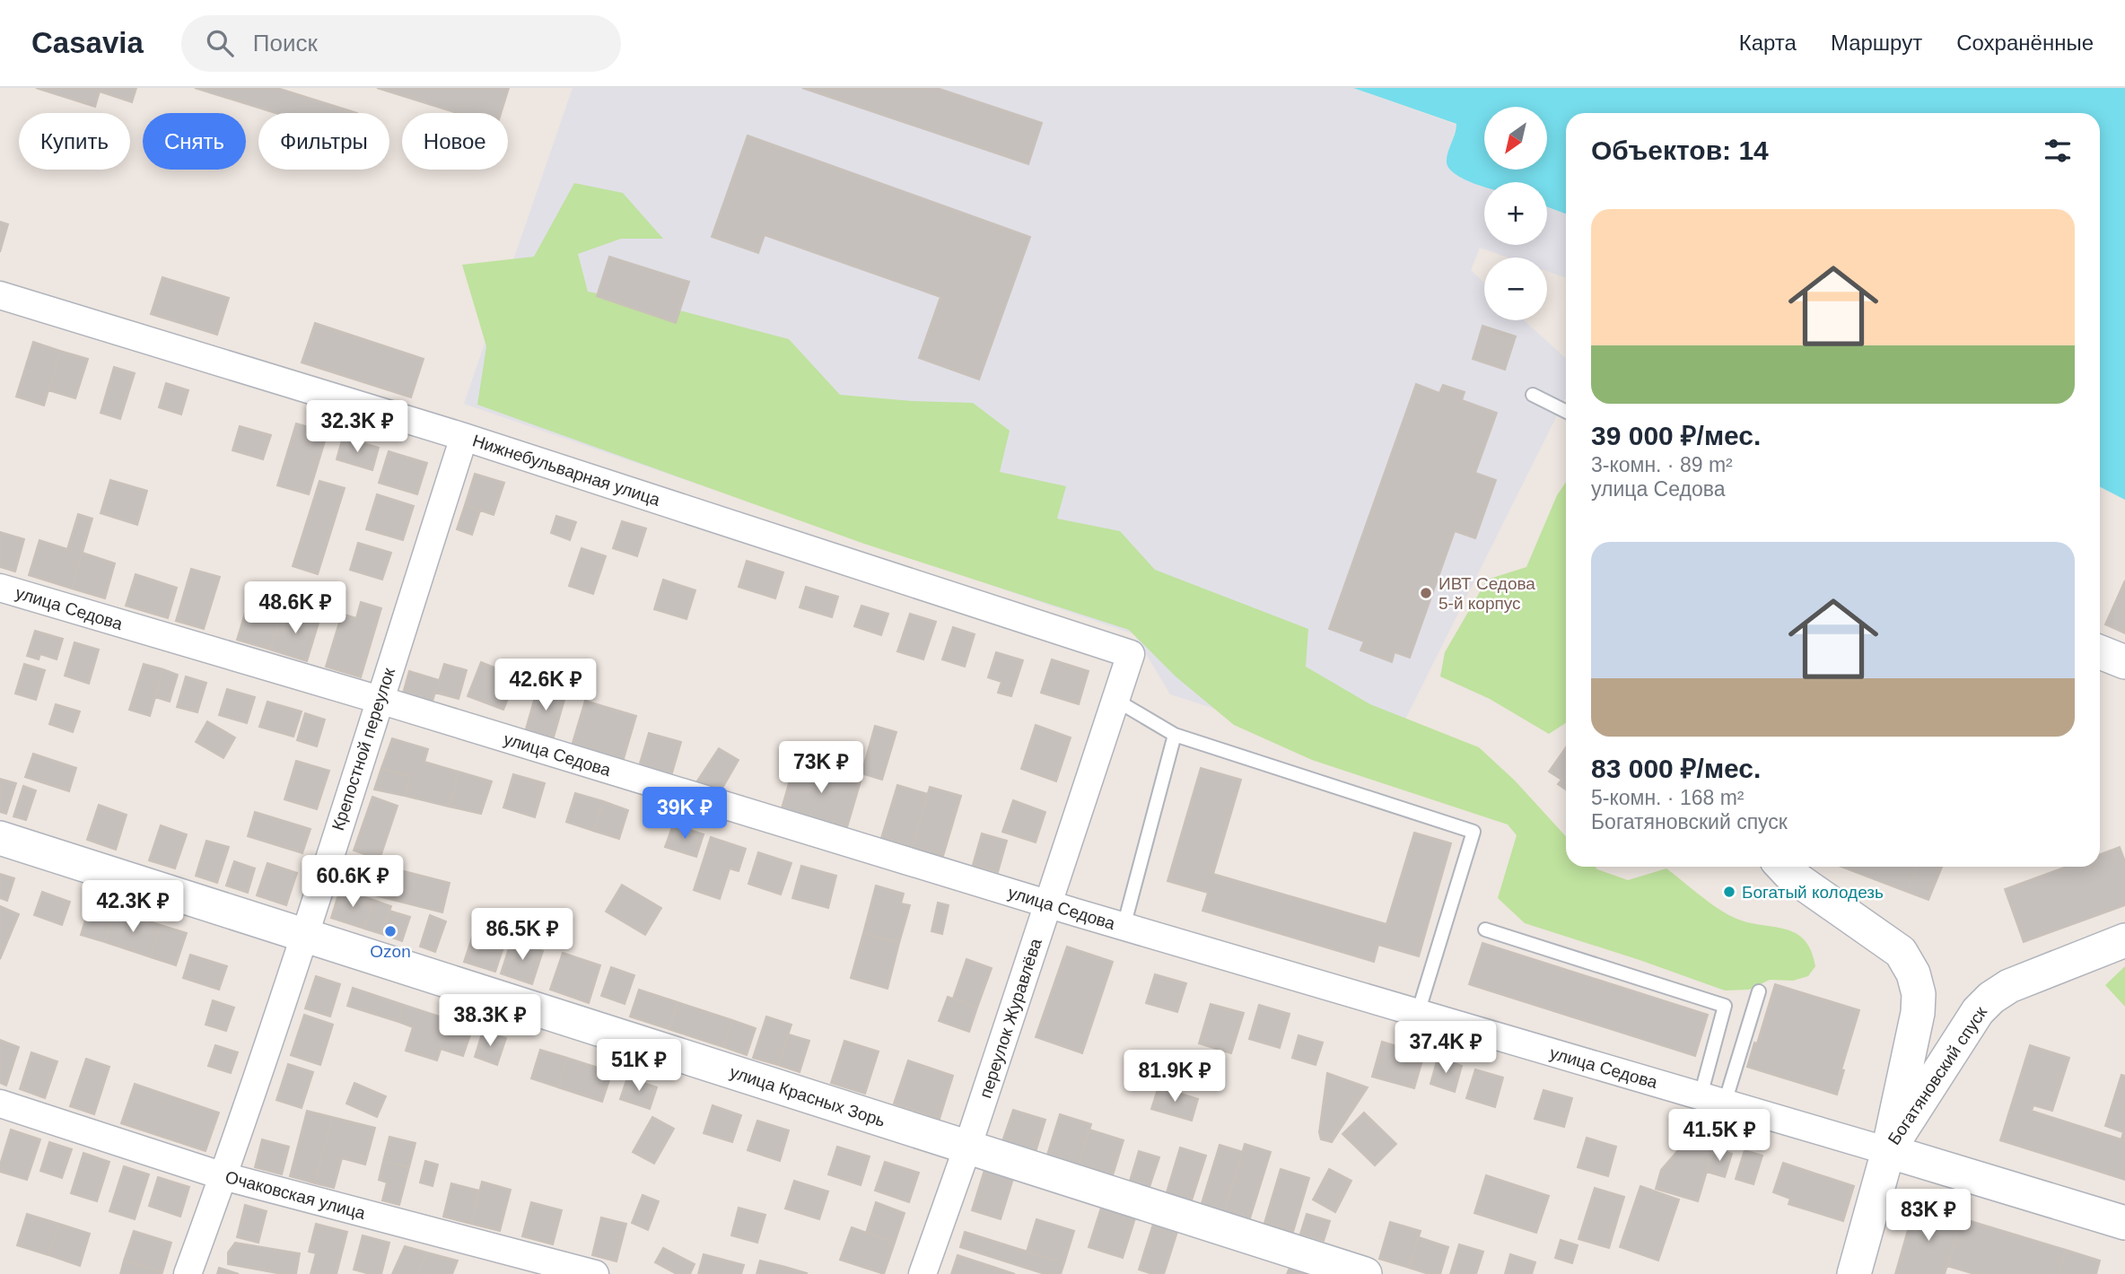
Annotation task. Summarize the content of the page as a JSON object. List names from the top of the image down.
{
  "streets": {
    "street": [
      "Нижнебульварная улица",
      "улица Седова",
      "Крепостной переулок",
      "переулок Журавлёва",
      "Богатяновский спуск",
      "улица Красных Зорь",
      "Очаковская улица"
    ]
  },
  "crossings": [
    ["Нижнебульварная улица", "Крепостной переулок"],
    ["Нижнебульварная улица", "переулок Журавлёва"],
    ["улица Седова", "Крепостной переулок"],
    ["улица Седова", "переулок Журавлёва"],
    ["улица Седова", "Богатяновский спуск"],
    ["Крепостной переулок", "улица Красных Зорь"],
    ["Крепостной переулок", "Очаковская улица"],
    ["переулок Журавлёва", "улица Красных Зорь"]
  ],
  "places": ["ИВТ Седова 5-й корпус", "Богатый колодезь", "Ozon"],
  "north": "bottom left",
  "page": {
    "header": "Casavia",
    "search": "Поиск",
    "nav": ["Карта", "Маршрут", "Сохранённые"],
    "map_buttons": ["+", "−"],
    "chip": [
      "Купить",
      "Снять",
      "Фильтры",
      "Новое"
    ],
    "heading": "Объектов: 14",
    "list": [
      {
        "name": "39 000 ₽/мес.",
        "note": "3-комн. · 89 m² · улица Седова"
      },
      {
        "name": "83 000 ₽/мес.",
        "note": "5-комн. · 168 m² · Богатяновский спуск"
      }
    ],
    "price": [
      "32.3K ₽",
      "48.6K ₽",
      "42.6K ₽",
      "73K ₽",
      "39K ₽",
      "60.6K ₽",
      "42.3K ₽",
      "86.5K ₽",
      "38.3K ₽",
      "37.4K ₽",
      "51K ₽",
      "81.9K ₽",
      "41.5K ₽",
      "83K ₽"
    ]
  }
}
